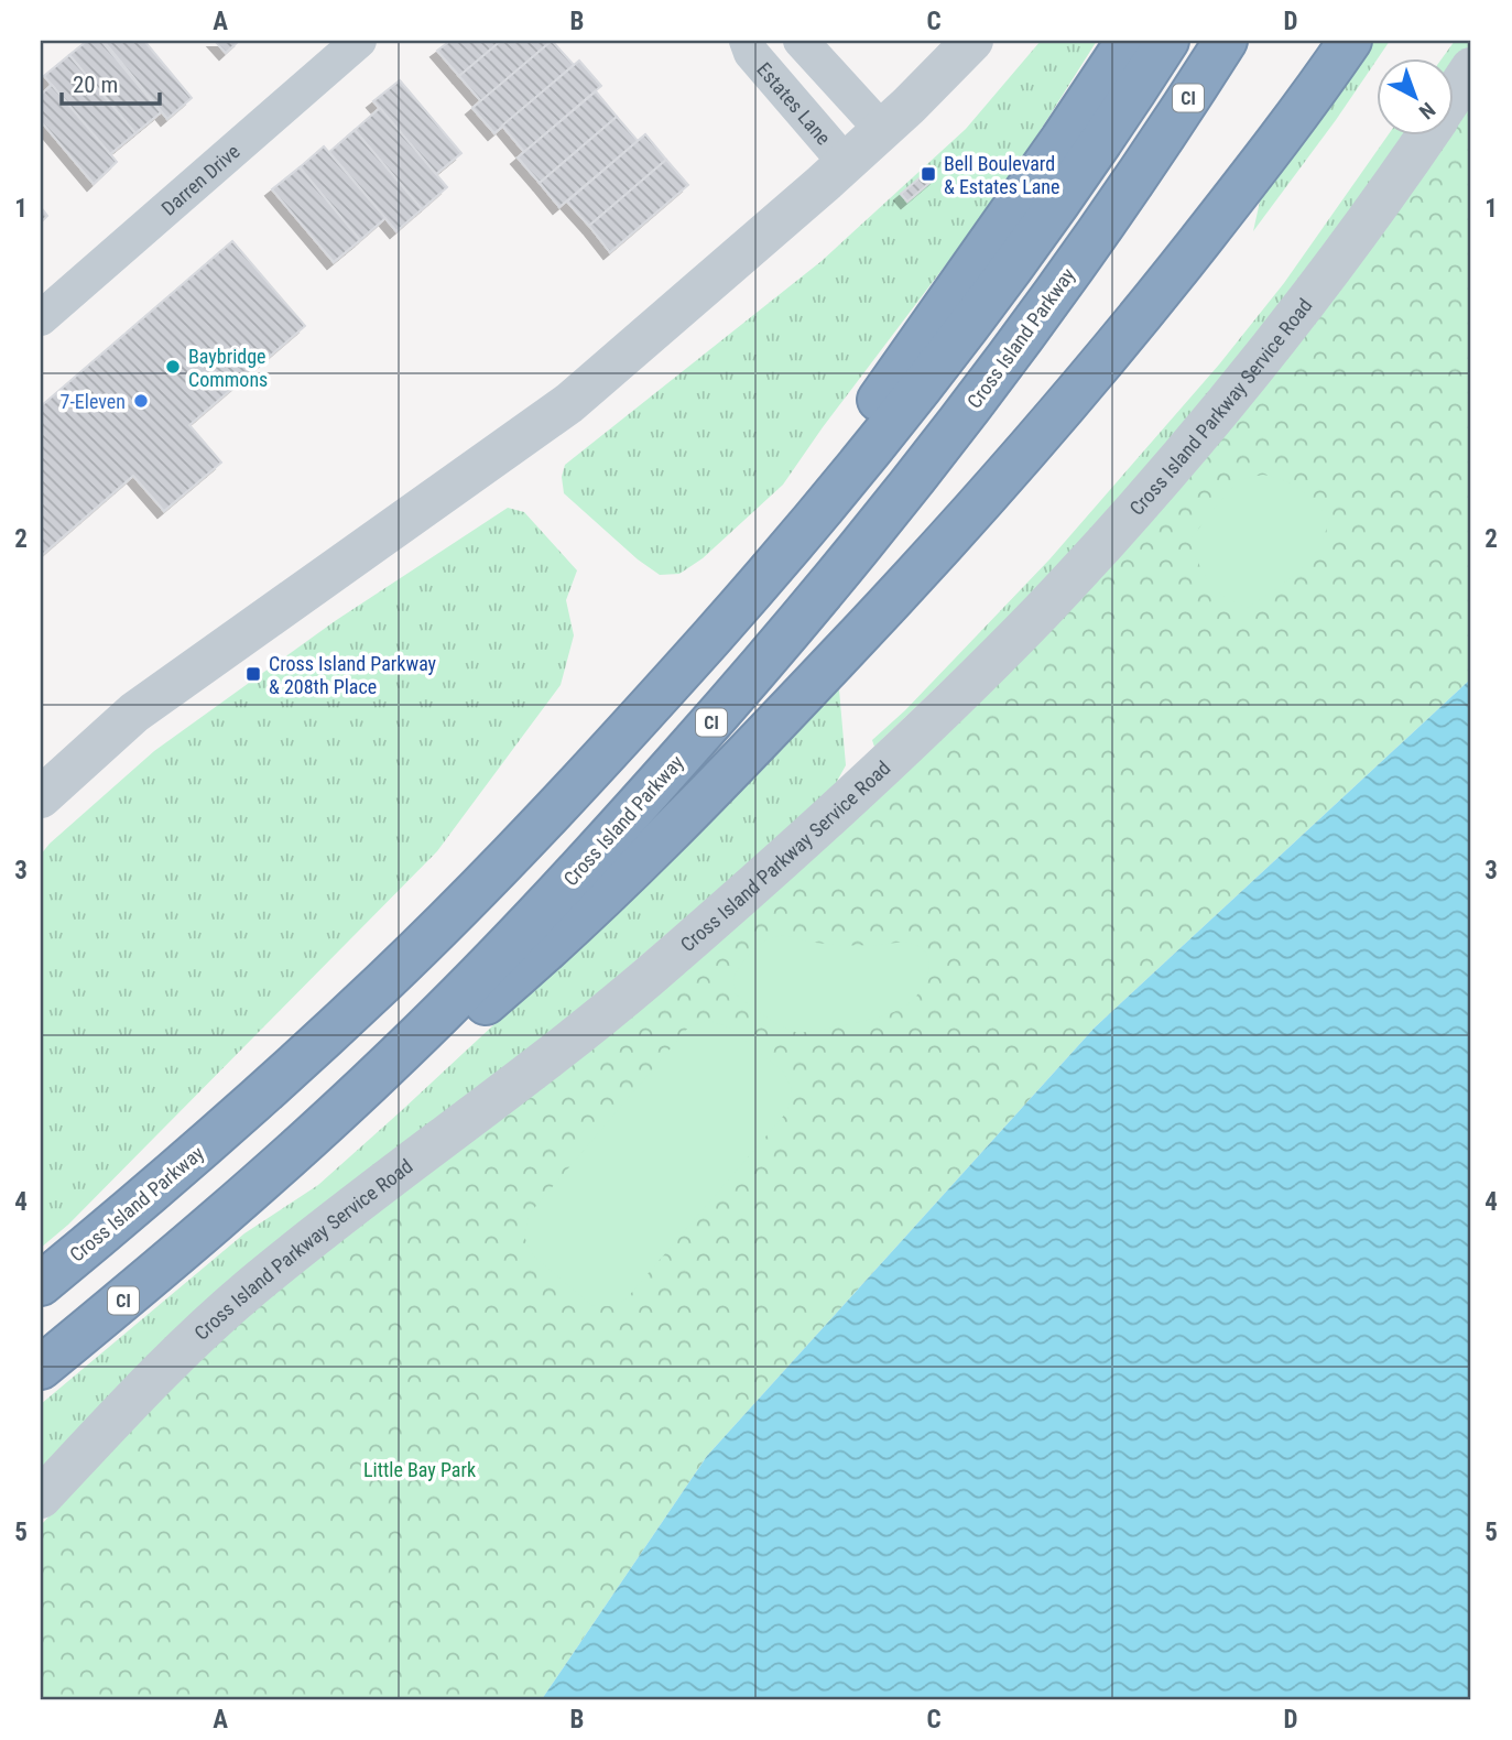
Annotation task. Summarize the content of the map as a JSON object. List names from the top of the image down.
{
  "streets": {
    "highway": ["CI", "Cross Island Parkway"],
    "street": ["Estates Lane", "Darren Drive", "Cross Island Parkway Service Road"]
  },
  "parks": ["Little Bay Park"],
  "places": {
    "transit": ["Bell Boulevard & Estates Lane", "Cross Island Parkway & 208th Place"],
    "other": ["Baybridge Commons", "7-Eleven"]
  },
  "scale_bar": "20 m",
  "north": "bottom right",
  "grid": {
    "columns": [
      "A",
      "B",
      "C",
      "D"
    ],
    "rows": [
      "1",
      "2",
      "3",
      "4",
      "5"
    ]
  }
}
